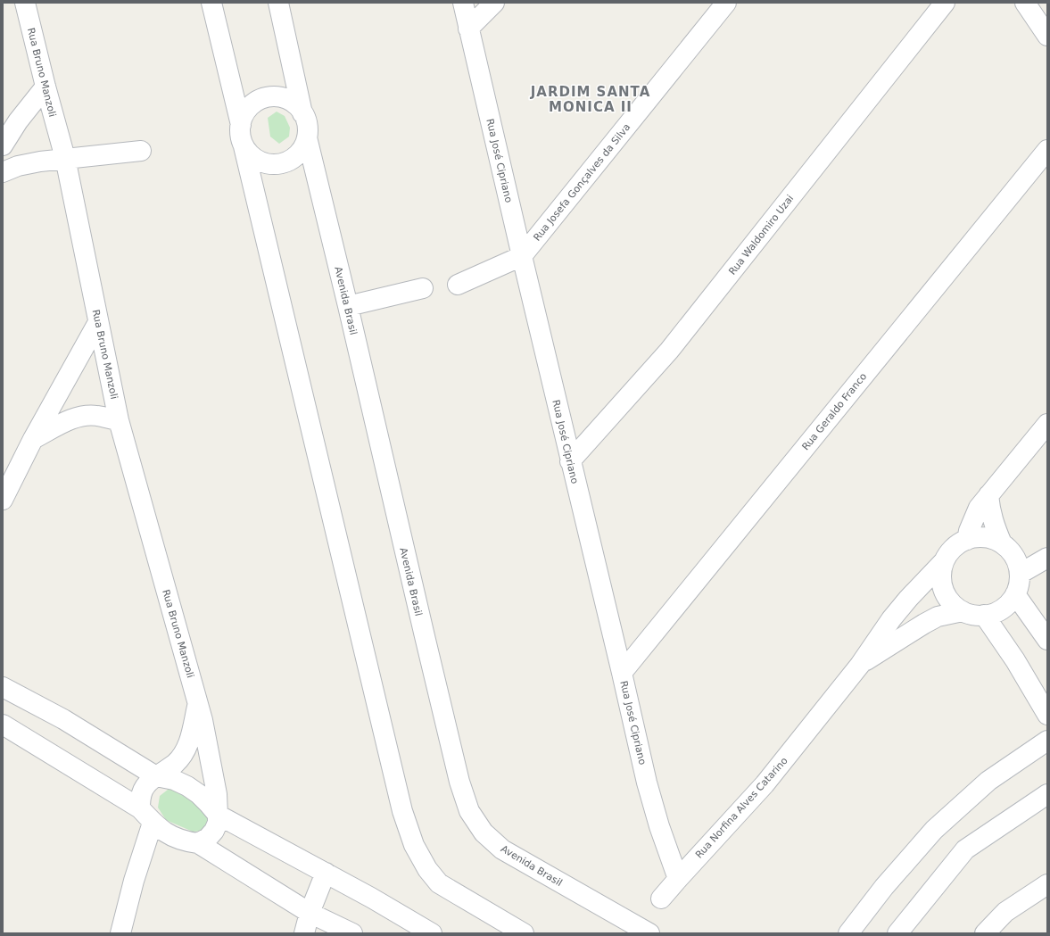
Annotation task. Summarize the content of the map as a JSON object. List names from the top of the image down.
{
  "streets": {
    "street": [
      "Rua Bruno Manzoli",
      "Rua José Cipriano",
      "Rua Josefa Gonçalves da Silva",
      "Rua Waldomiro Uzai",
      "Avenida Brasil",
      "Rua Geraldo Franco",
      "Rua Norfina Alves Catarino"
    ]
  },
  "crossings": [
    ["Rua José Cipriano", "Rua Josefa Gonçalves da Silva"],
    ["Rua José Cipriano", "Rua Waldomiro Uzai"],
    ["Rua José Cipriano", "Rua Geraldo Franco"],
    ["Rua José Cipriano", "Rua Norfina Alves Catarino"]
  ],
  "districts": ["JARDIM SANTA MONICA II"]
}
